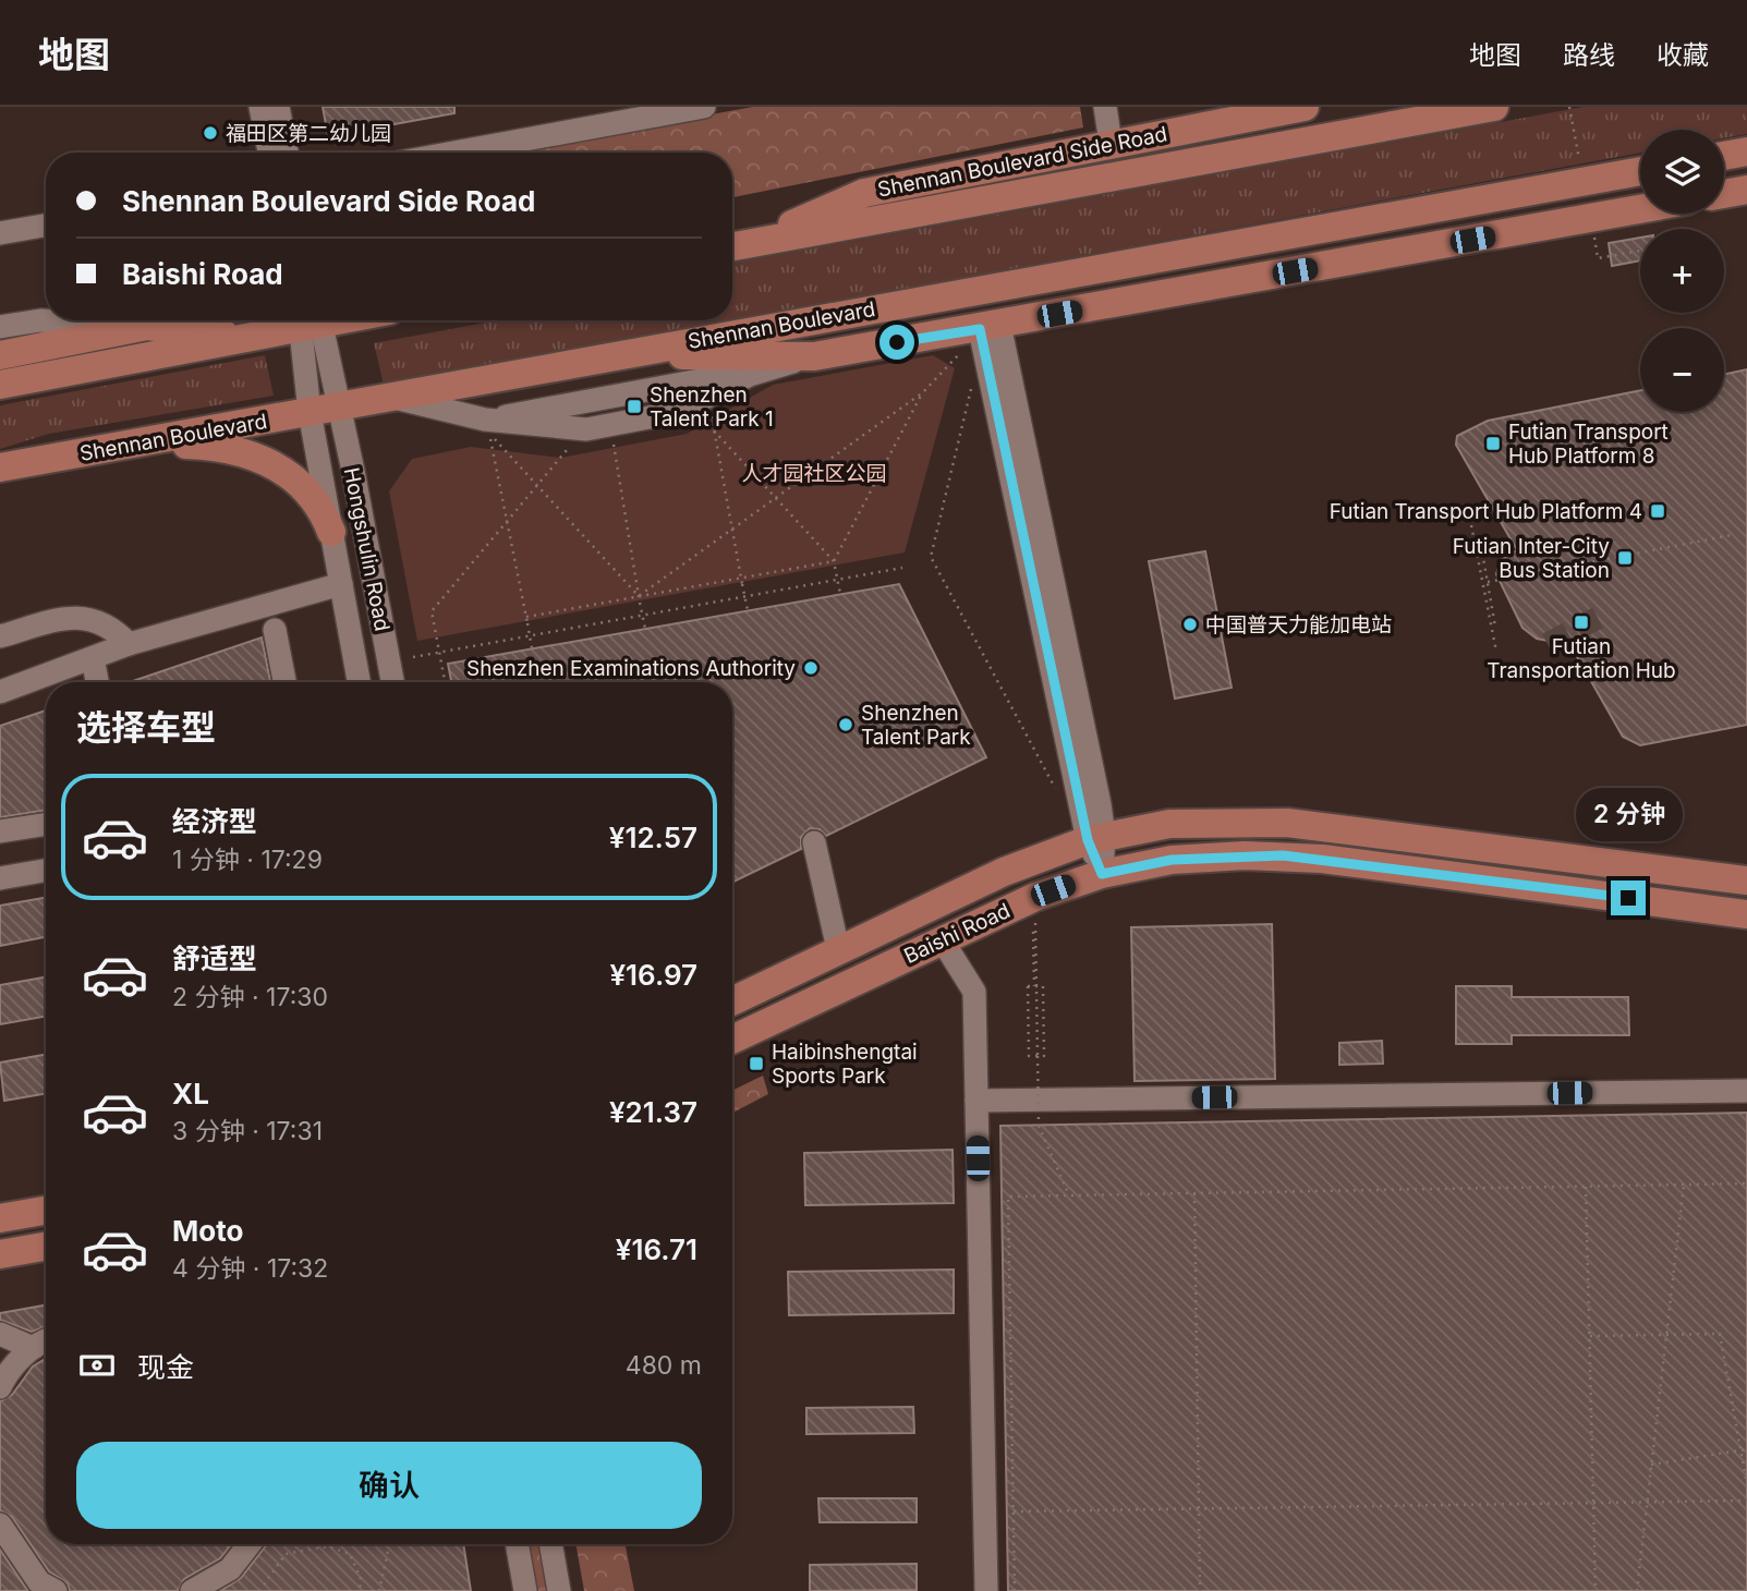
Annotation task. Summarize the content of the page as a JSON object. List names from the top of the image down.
{
  "streets": {
    "main road": ["Shennan Boulevard Side Road", "Shennan Boulevard", "Baishi Road"],
    "street": ["Hongshulin Road"]
  },
  "crossings": [
    ["Shennan Boulevard", "Hongshulin Road"]
  ],
  "parks": ["人才园社区公园"],
  "places": {
    "other": [
      "福田区第二幼儿园",
      "中国普天力能加电站",
      "Shenzhen Examinations Authority",
      "Shenzhen Talent Park"
    ],
    "transit": [
      "Shenzhen Talent Park 1",
      "Futian Transport Hub Platform 8",
      "Futian Transport Hub Platform 4",
      "Futian Inter-City Bus Station",
      "Futian Transportation Hub",
      "Haibinshengtai Sports Park"
    ]
  },
  "page": {
    "header": "地图",
    "nav": ["地图", "路线", "收藏"],
    "map_buttons": ["+", "−"],
    "banner": ["Shennan Boulevard Side Road", "Baishi Road"],
    "heading": "选择车型",
    "list": [
      {
        "name": "经济型",
        "note": "1 分钟 · 17:29",
        "value": "¥12.57"
      },
      {
        "name": "舒适型",
        "note": "2 分钟 · 17:30",
        "value": "¥16.97"
      },
      {
        "name": "XL",
        "note": "3 分钟 · 17:31",
        "value": "¥21.37"
      },
      {
        "name": "Moto",
        "note": "4 分钟 · 17:32",
        "value": "¥16.71"
      }
    ],
    "bubble": "2 分钟",
    "pay": ["现金", "480 m"],
    "buttons": "确认"
  }
}
